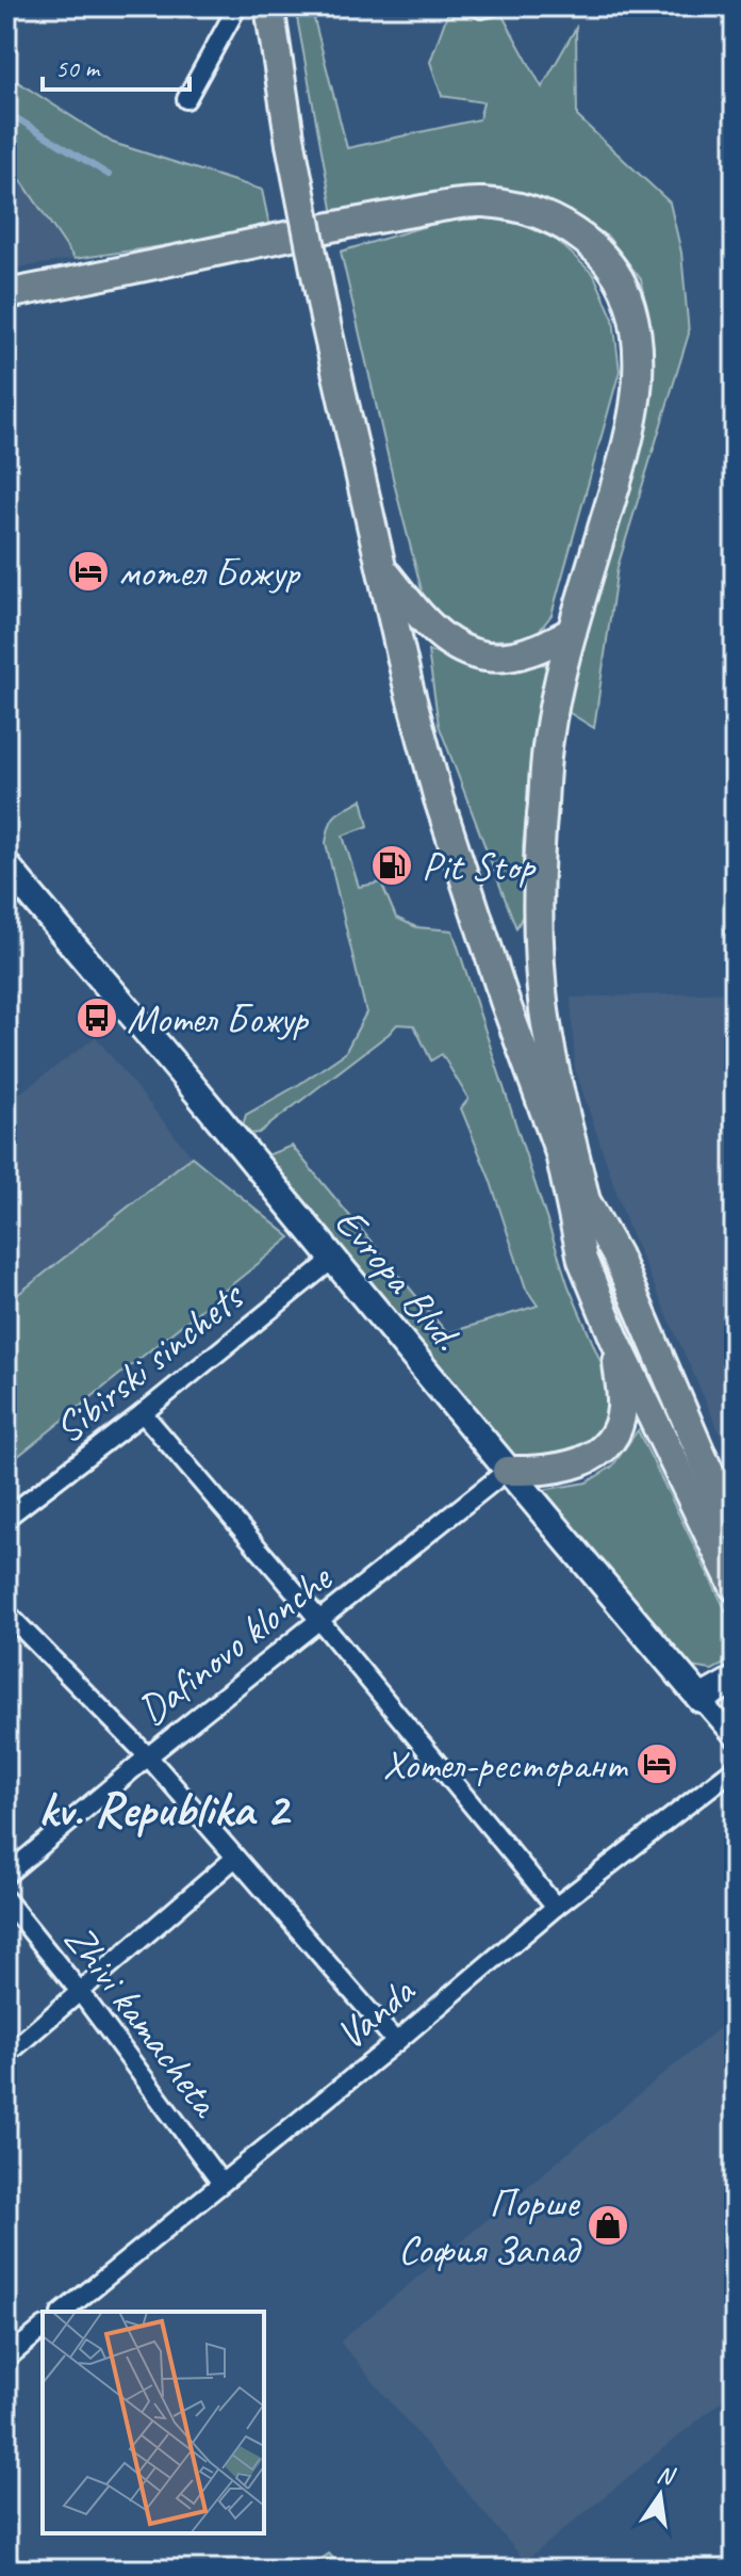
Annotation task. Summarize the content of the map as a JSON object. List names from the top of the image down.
{
  "streets": {
    "street": [
      "Evropa Blvd.",
      "Sibirski sinchets",
      "Dafinovo klonche",
      "Vanda",
      "Zhivi kamacheta"
    ]
  },
  "crossings": [
    ["Evropa Blvd.", "Sibirski sinchets"],
    ["Evropa Blvd.", "Dafinovo klonche"],
    ["Vanda", "Zhivi kamacheta"]
  ],
  "districts": ["kv. Republika 2"],
  "places": {
    "hotel": ["мотел Божур", "Хотел-ресторант"],
    "fuel station": ["Pit Stop"],
    "bus stop": ["Мотел Божур"],
    "shop": ["Порше София Запад"]
  },
  "scale_bar": "50 m",
  "north": "top"
}
